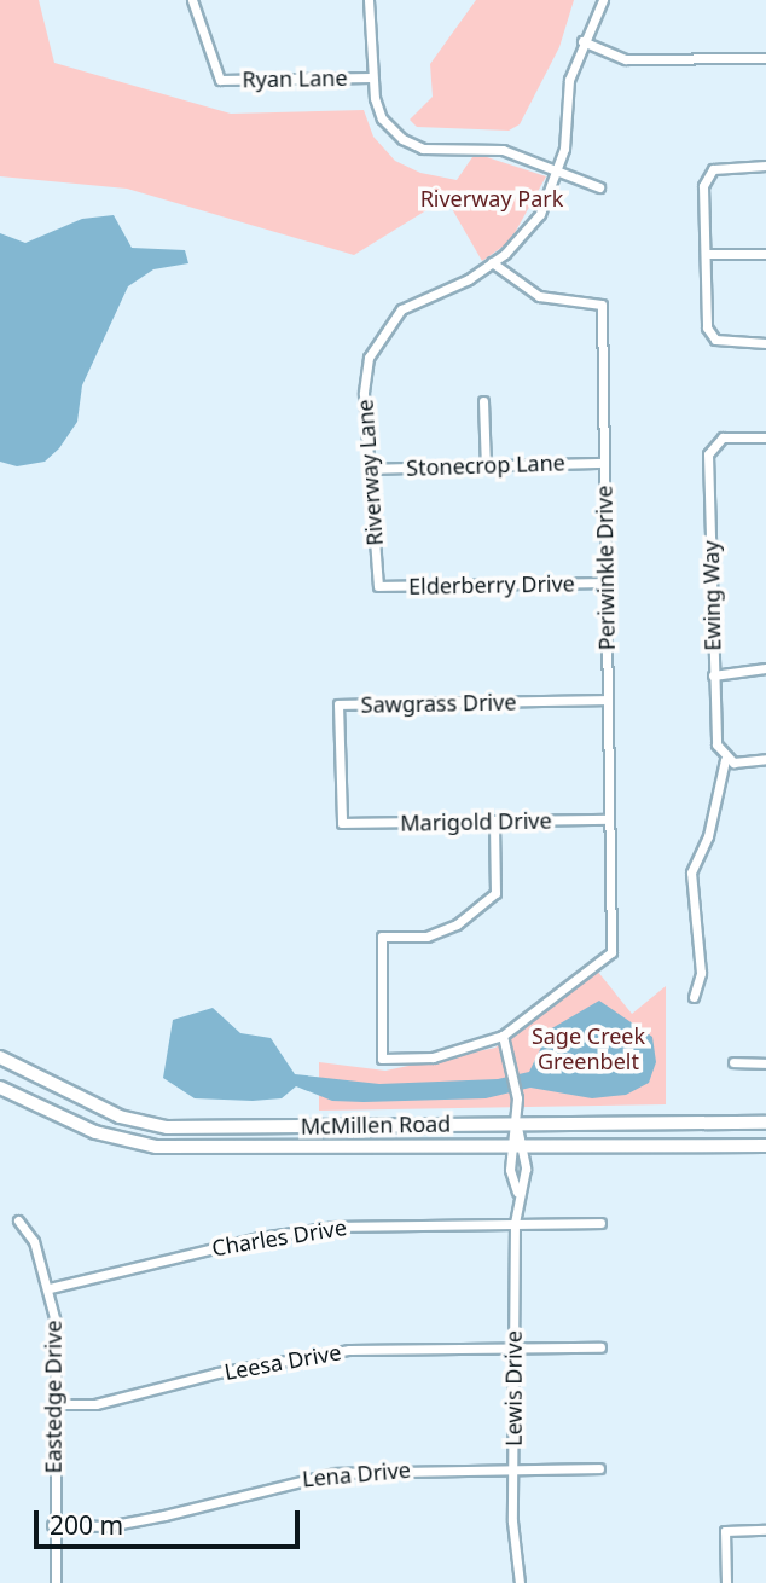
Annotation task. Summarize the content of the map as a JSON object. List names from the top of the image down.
{
  "streets": {
    "main road": ["McMillen Road"],
    "street": [
      "Ryan Lane",
      "Stonecrop Lane",
      "Riverway Lane",
      "Periwinkle Drive",
      "Elderberry Drive",
      "Ewing Way",
      "Sawgrass Drive",
      "Marigold Drive",
      "Charles Drive",
      "Leesa Drive",
      "Lewis Drive",
      "Eastedge Drive",
      "Lena Drive"
    ]
  },
  "crossings": [
    ["Stonecrop Lane", "Riverway Lane"],
    ["Stonecrop Lane", "Periwinkle Drive"],
    ["Riverway Lane", "Periwinkle Drive"],
    ["Riverway Lane", "Elderberry Drive"],
    ["Periwinkle Drive", "Elderberry Drive"],
    ["Periwinkle Drive", "Sawgrass Drive"],
    ["Periwinkle Drive", "Marigold Drive"],
    ["Periwinkle Drive", "Lewis Drive"],
    ["Sawgrass Drive", "Marigold Drive"],
    ["McMillen Road", "Lewis Drive"],
    ["Charles Drive", "Lewis Drive"],
    ["Charles Drive", "Eastedge Drive"],
    ["Leesa Drive", "Lewis Drive"],
    ["Leesa Drive", "Eastedge Drive"],
    ["Lewis Drive", "Lena Drive"],
    ["Eastedge Drive", "Lena Drive"]
  ],
  "parks": ["Riverway Park", "Sage Creek Greenbelt"],
  "scale_bar": "200 m"
}
